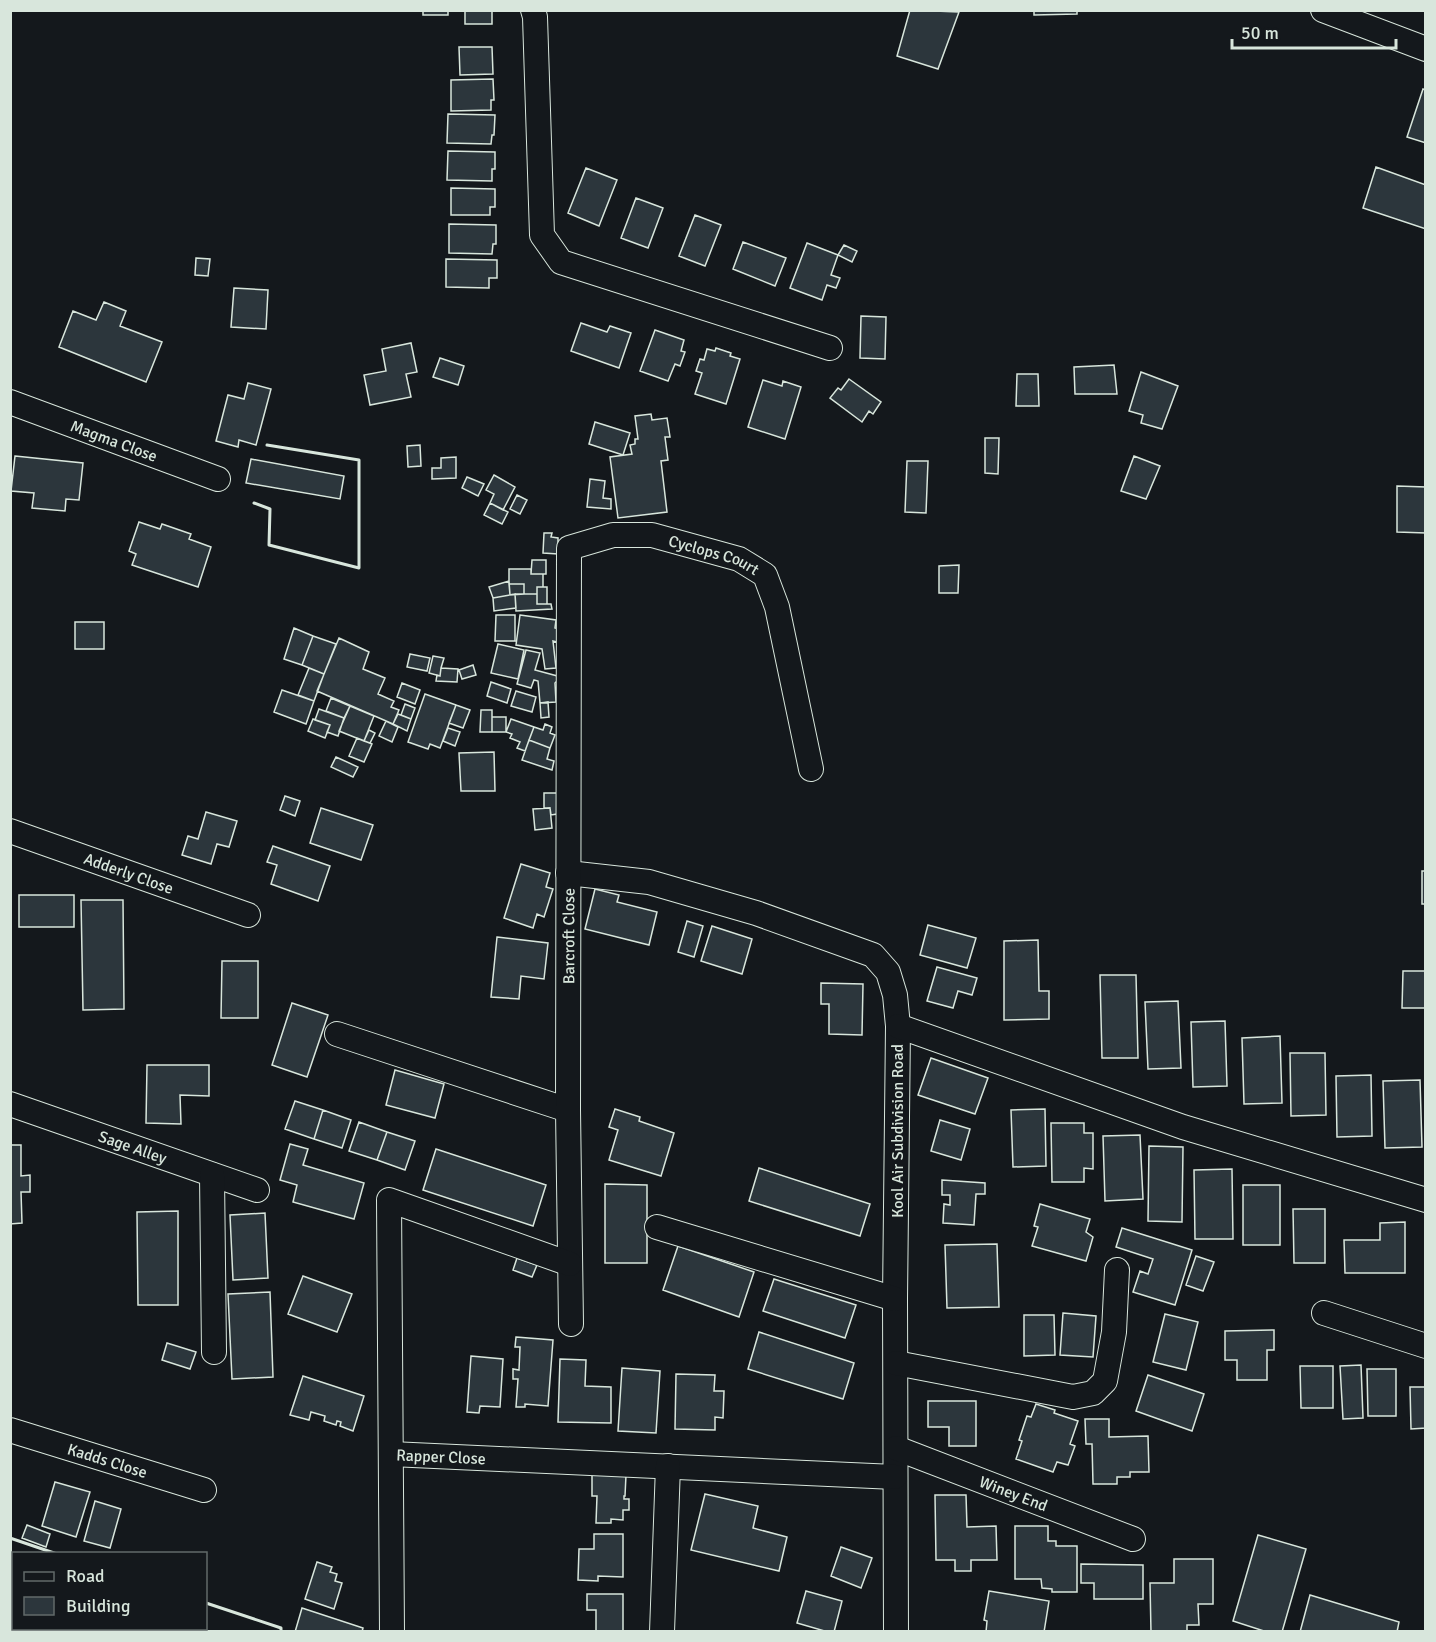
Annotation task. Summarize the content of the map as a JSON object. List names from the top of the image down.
{
  "streets": {
    "street": [
      "Magma Close",
      "Cyclops Court",
      "Adderly Close",
      "Barcroft Close",
      "Kool Air Subdivision Road",
      "Sage Alley",
      "Rapper Close",
      "Kadds Close",
      "Winey End"
    ]
  },
  "crossings": [
    ["Cyclops Court", "Barcroft Close"],
    ["Barcroft Close", "Kool Air Subdivision Road"],
    ["Kool Air Subdivision Road", "Rapper Close"],
    ["Kool Air Subdivision Road", "Winey End"]
  ],
  "legend": ["Road", "Building"],
  "scale_bar": "50 m"
}
